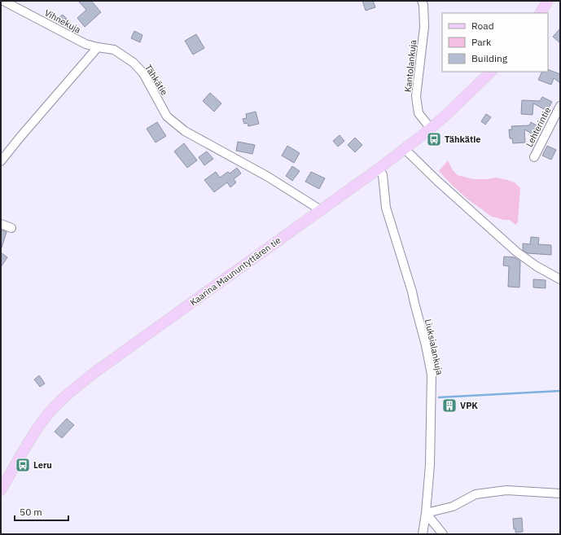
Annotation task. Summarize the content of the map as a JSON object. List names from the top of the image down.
{
  "streets": {
    "main road": ["Kaarina Maununtyttären tie"],
    "street": [
      "Vihnekuja",
      "Kantolankuja",
      "Tähkätie",
      "Lehterintie",
      "Liuksialankuja"
    ]
  },
  "crossings": [
    ["Vihnekuja", "Tähkätie"],
    ["Kantolankuja", "Kaarina Maununtyttären tie"],
    ["Tähkätie", "Kaarina Maununtyttären tie"],
    ["Kaarina Maununtyttären tie", "Liuksialankuja"]
  ],
  "places": {
    "bus stop": ["Tähkätie", "Leru"],
    "building": ["VPK"]
  },
  "legend": ["Road", "Park", "Building"],
  "scale_bar": "50 m"
}
